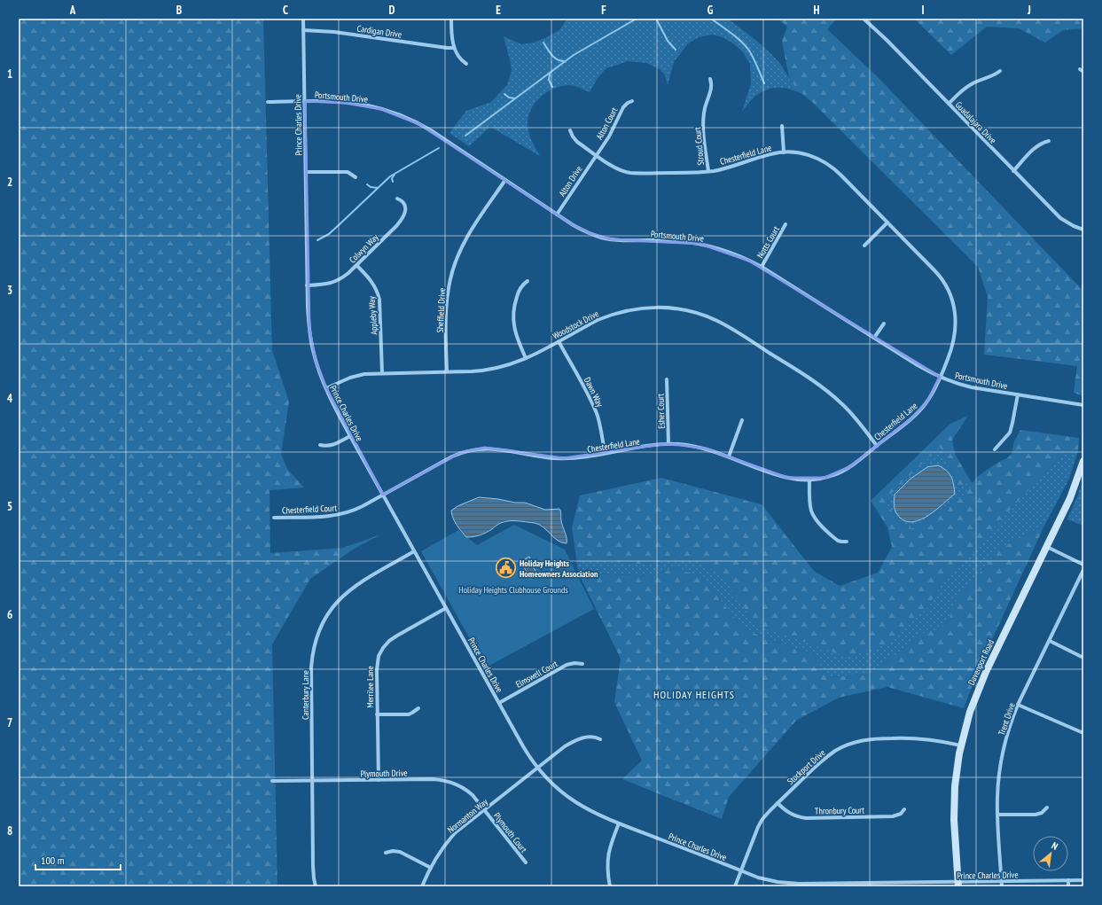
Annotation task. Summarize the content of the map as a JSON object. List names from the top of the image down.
{
  "streets": {
    "street": [
      "Cardigan Drive",
      "Portsmouth Drive",
      "Guadalajara Drive",
      "Alton Court",
      "Prince Charles Drive",
      "Stroud Court",
      "Chesterfield Lane",
      "Alton Drive",
      "Notts Court",
      "Colwyn Way",
      "Sheffield Drive",
      "Appleby Way",
      "Woodstock Drive",
      "Dawn Way",
      "Esher Court",
      "Chesterfield Court",
      "Davenport Road",
      "Elmswell Court",
      "Merrilee Lane",
      "Canterbury Lane",
      "Trent Drive",
      "Stockport Drive",
      "Plymouth Drive",
      "Thronbury Court",
      "Normanton Way",
      "Plymouth Court"
    ]
  },
  "crossings": [
    ["Cardigan Drive", "Prince Charles Drive"],
    ["Portsmouth Drive", "Prince Charles Drive"],
    ["Portsmouth Drive", "Chesterfield Lane"],
    ["Portsmouth Drive", "Alton Drive"],
    ["Portsmouth Drive", "Notts Court"],
    ["Portsmouth Drive", "Sheffield Drive"],
    ["Alton Court", "Chesterfield Lane"],
    ["Alton Court", "Alton Drive"],
    ["Prince Charles Drive", "Chesterfield Lane"],
    ["Prince Charles Drive", "Colwyn Way"],
    ["Prince Charles Drive", "Woodstock Drive"],
    ["Prince Charles Drive", "Chesterfield Court"],
    ["Prince Charles Drive", "Davenport Road"],
    ["Prince Charles Drive", "Elmswell Court"],
    ["Prince Charles Drive", "Merrilee Lane"],
    ["Prince Charles Drive", "Canterbury Lane"],
    ["Prince Charles Drive", "Trent Drive"],
    ["Prince Charles Drive", "Stockport Drive"],
    ["Prince Charles Drive", "Normanton Way"],
    ["Stroud Court", "Chesterfield Lane"],
    ["Chesterfield Lane", "Alton Drive"],
    ["Chesterfield Lane", "Woodstock Drive"],
    ["Chesterfield Lane", "Dawn Way"],
    ["Chesterfield Lane", "Esher Court"],
    ["Chesterfield Lane", "Chesterfield Court"],
    ["Colwyn Way", "Appleby Way"],
    ["Sheffield Drive", "Woodstock Drive"],
    ["Appleby Way", "Woodstock Drive"],
    ["Woodstock Drive", "Dawn Way"],
    ["Davenport Road", "Stockport Drive"],
    ["Merrilee Lane", "Plymouth Drive"],
    ["Canterbury Lane", "Plymouth Drive"],
    ["Stockport Drive", "Thronbury Court"],
    ["Plymouth Drive", "Normanton Way"],
    ["Plymouth Drive", "Plymouth Court"],
    ["Normanton Way", "Plymouth Court"]
  ],
  "districts": ["HOLIDAY HEIGHTS"],
  "parks": ["Holiday Heights Clubhouse Grounds"],
  "places": {
    "public building": ["Holiday Heights Homeowners Association"]
  },
  "scale_bar": "100 m",
  "north": "top right",
  "grid": {
    "columns": [
      "A",
      "B",
      "C",
      "D",
      "E",
      "F",
      "G",
      "H",
      "I",
      "J"
    ],
    "rows": [
      "1",
      "2",
      "3",
      "4",
      "5",
      "6",
      "7",
      "8"
    ]
  }
}
